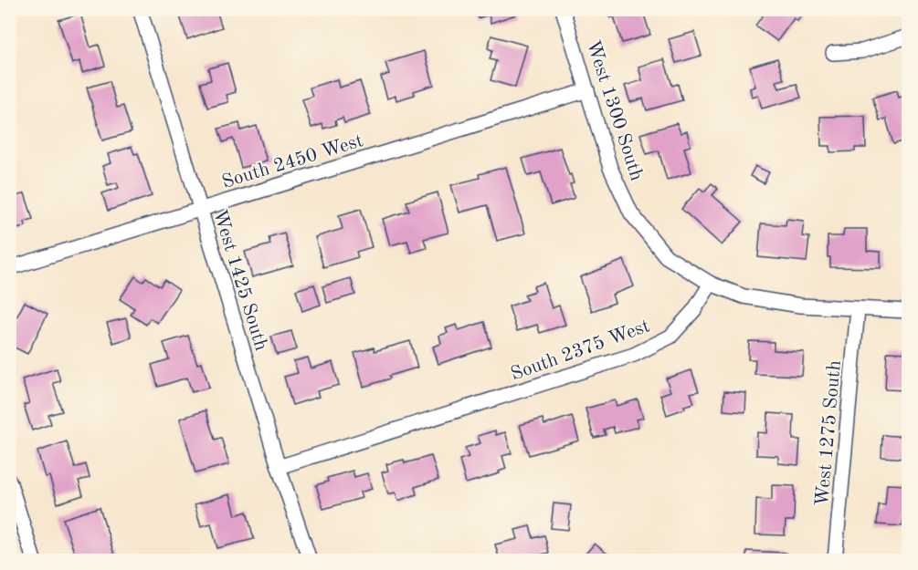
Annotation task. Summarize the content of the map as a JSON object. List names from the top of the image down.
{
  "streets": {
    "street": [
      "West 1300 South",
      "South 2450 West",
      "West 1425 South",
      "South 2375 West",
      "West 1275 South"
    ]
  },
  "crossings": [
    ["West 1300 South", "South 2450 West"],
    ["West 1300 South", "South 2375 West"],
    ["South 2450 West", "West 1425 South"],
    ["West 1425 South", "South 2375 West"]
  ]
}
